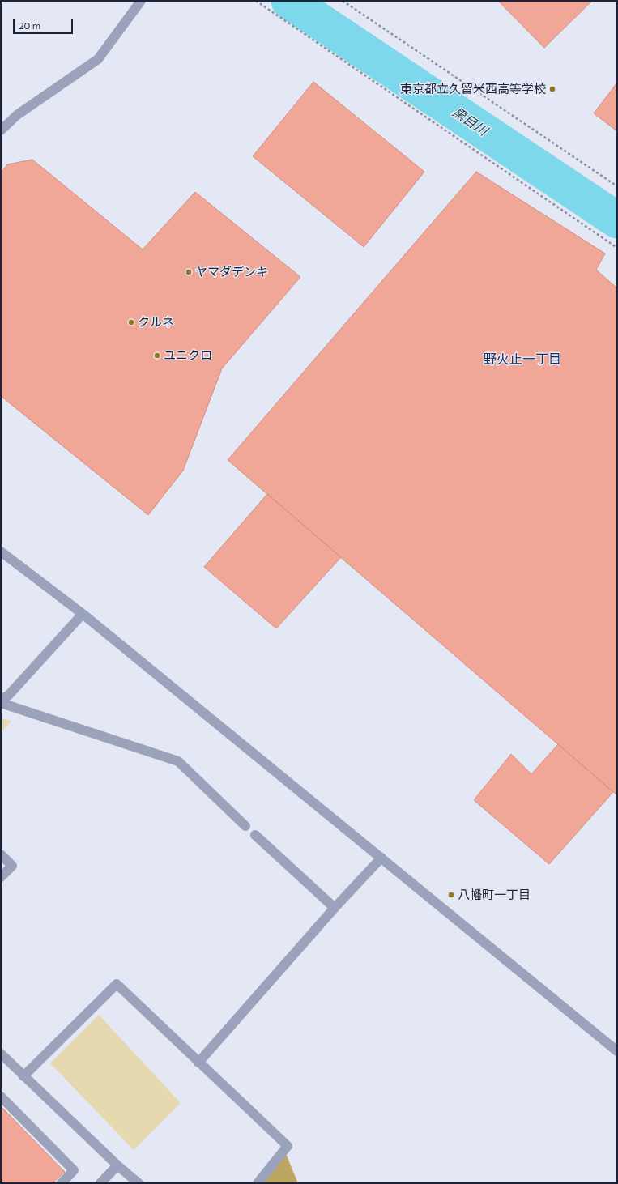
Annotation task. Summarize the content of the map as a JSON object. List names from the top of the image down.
{
  "districts": ["野火止一丁目"],
  "water": ["黒目川"],
  "places": [
    "東京都立久留米西高等学校",
    "ヤマダデンキ",
    "クルネ",
    "ユニクロ",
    "八幡町一丁目"
  ],
  "scale_bar": "20 m"
}
